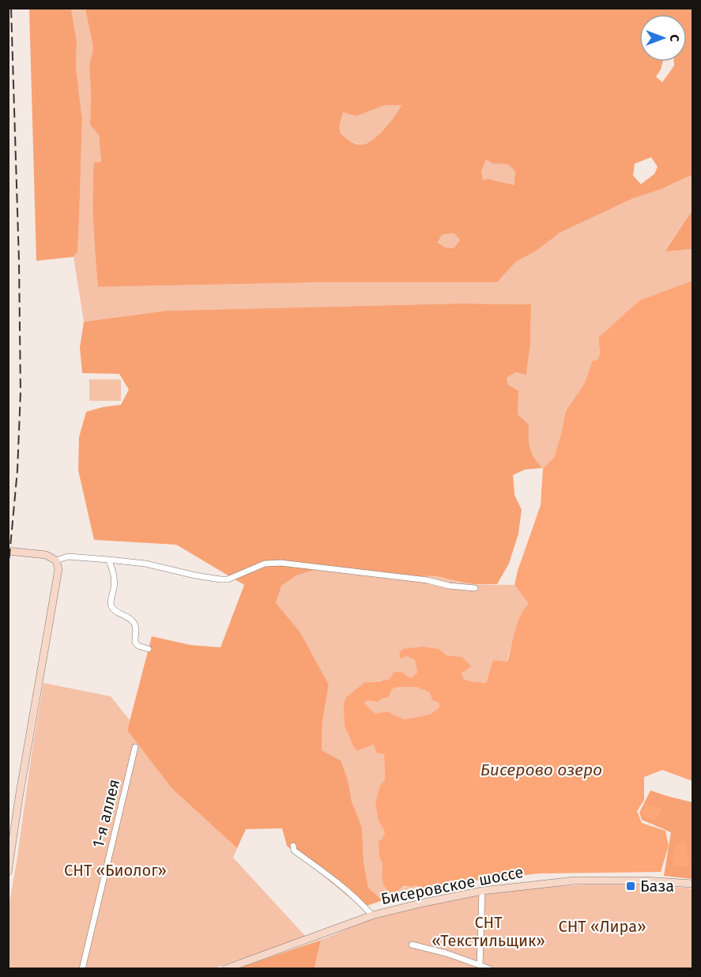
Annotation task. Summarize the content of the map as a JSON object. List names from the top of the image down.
{
  "streets": {
    "main road": ["Бисеровское шоссе"],
    "street": ["1-я аллея"]
  },
  "water": ["Бисерово озеро"],
  "parks": ["СНТ «Биолог»", "СНТ «Текстильщик»", "СНТ «Лира»"],
  "places": {
    "transit": ["База"]
  },
  "north": "right"
}
